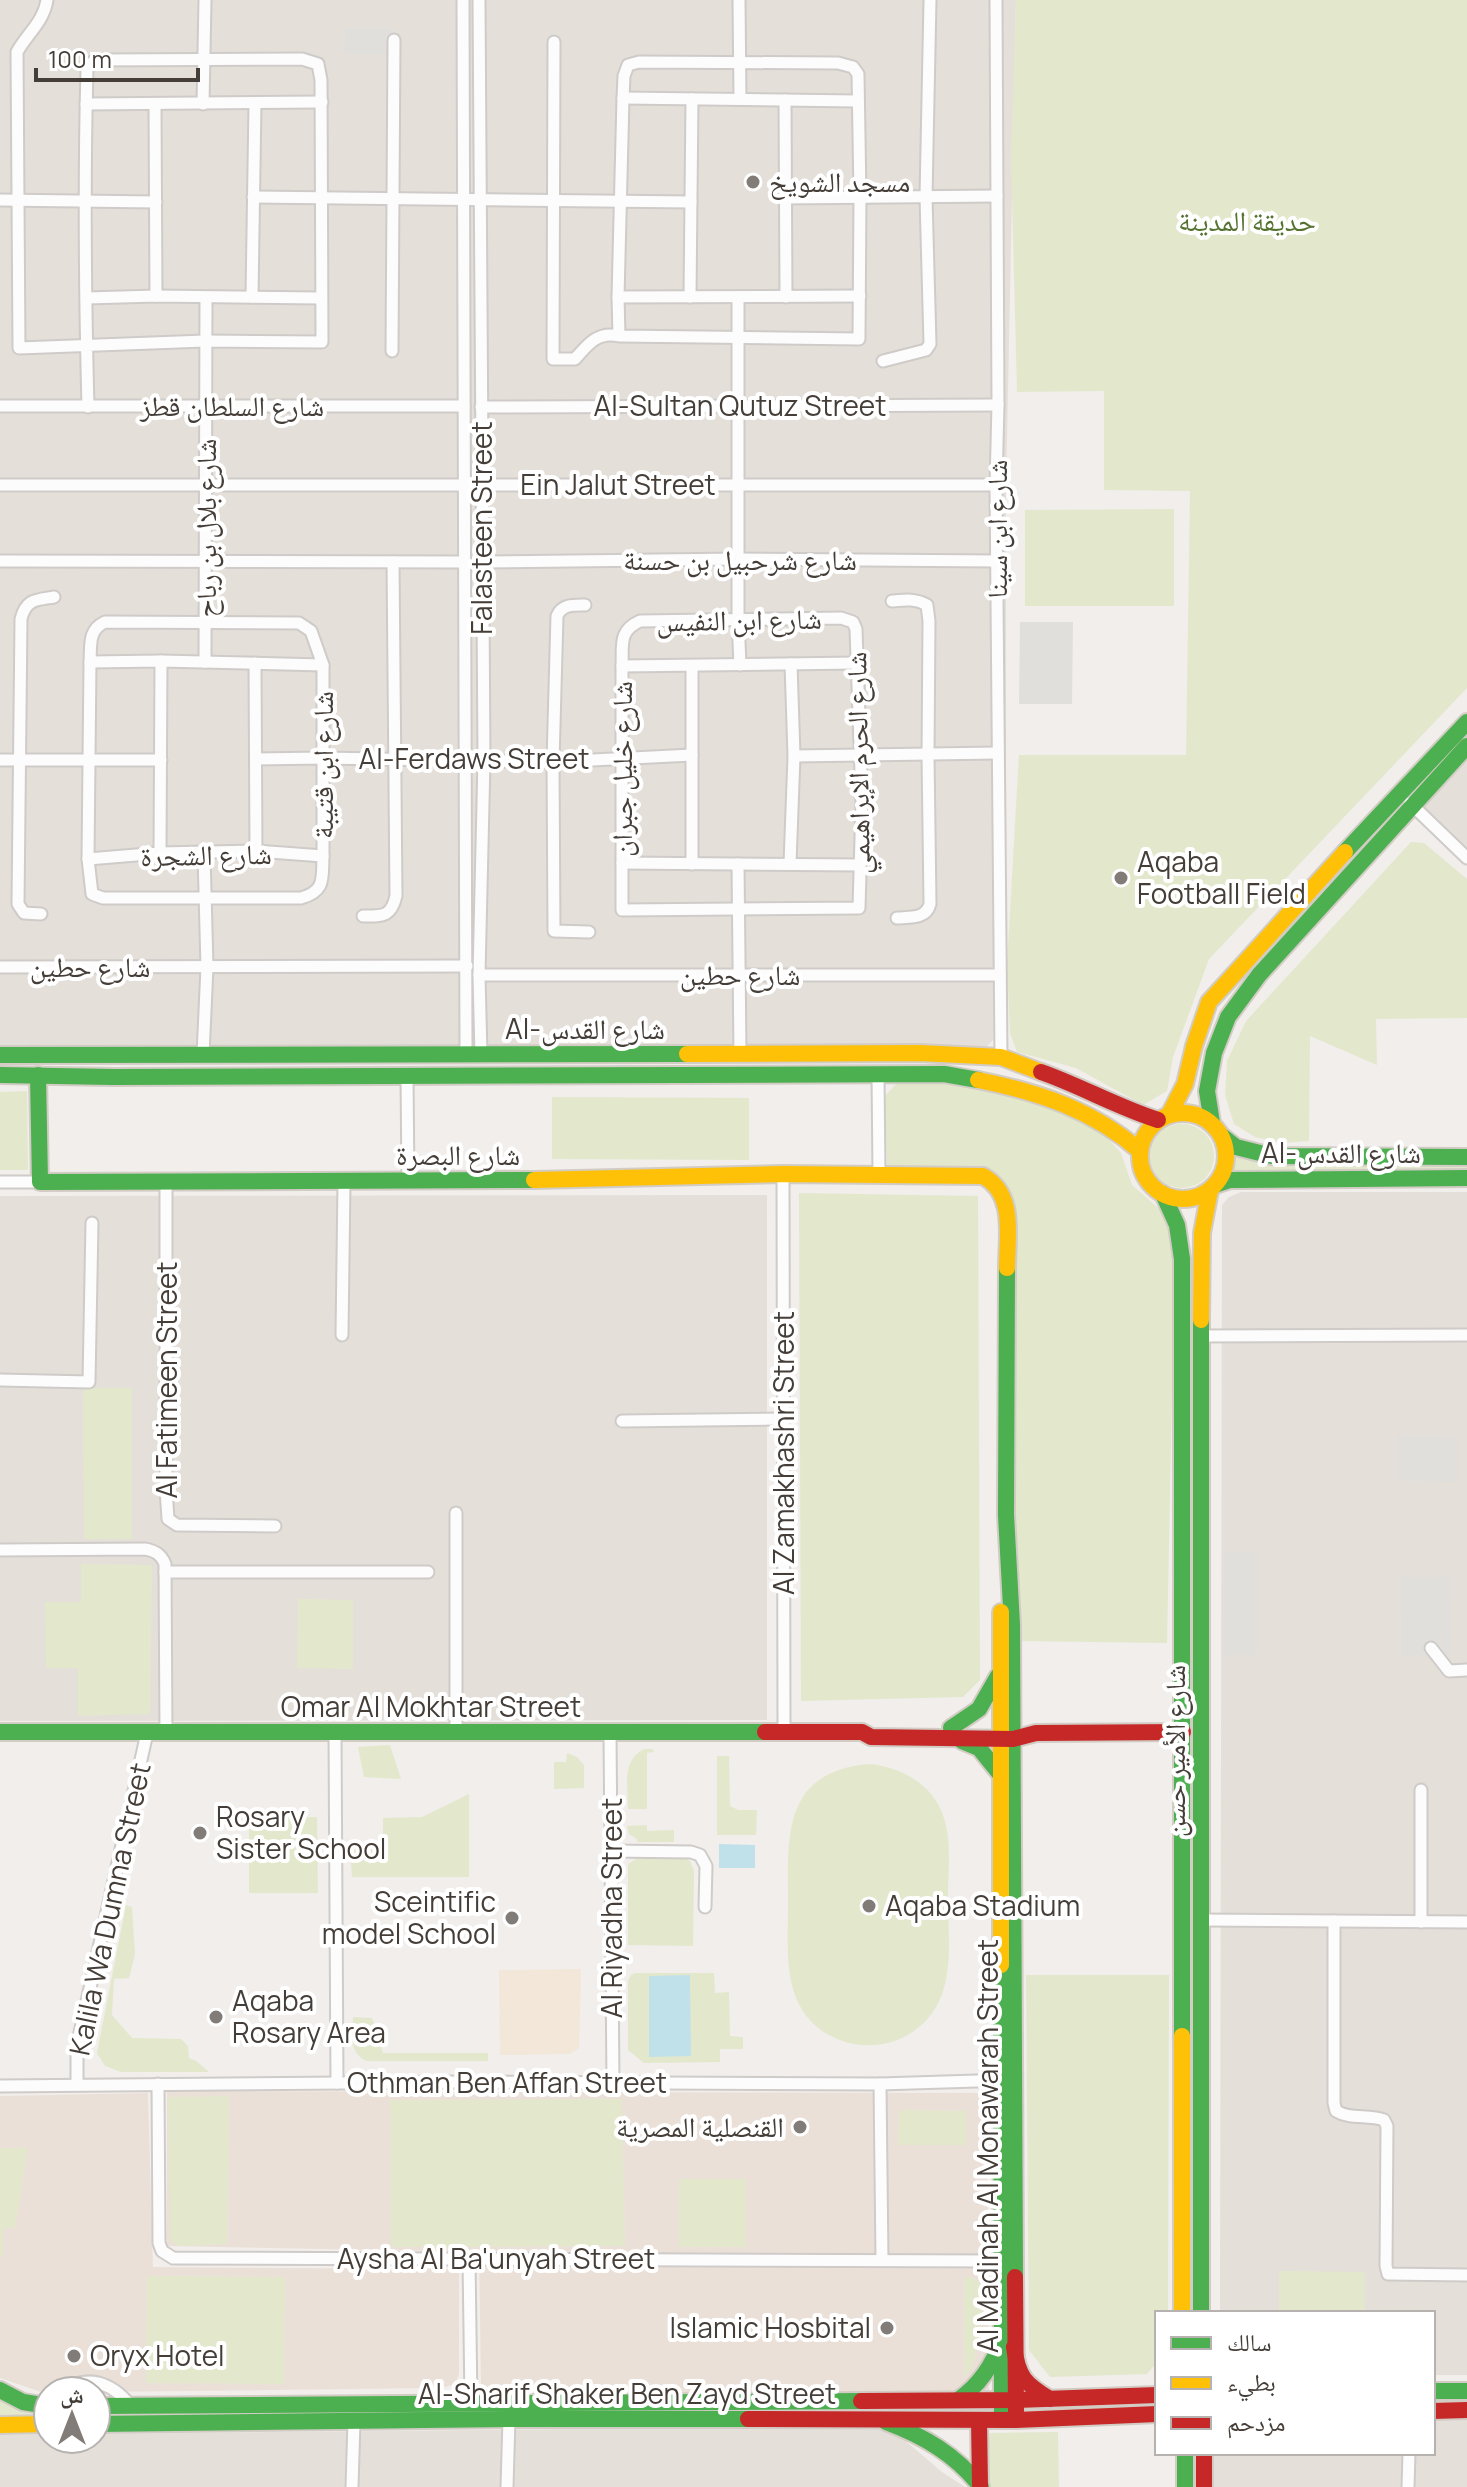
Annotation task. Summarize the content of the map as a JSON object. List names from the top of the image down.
{
  "streets": {
    "main road": [
      "Al-شارع القدس",
      "شارع البصرة",
      "Omar Al Mokhtar Street",
      "شارع الأمير حسن",
      "Al Madinah Al Monawarah Street",
      "Al-Sharif Shaker Ben Zayd Street"
    ],
    "street": [
      "شارع السلطان قطز",
      "Al-Sultan Qutuz Street",
      "Ein Jalut Street",
      "شارع بلال بن رباح",
      "Falasteen Street",
      "شارع ابن سينا",
      "شارع شرحبيل بن حسنة",
      "شارع ابن النفيس",
      "Al-Ferdaws Street",
      "شارع الحرم الإبراهيمي",
      "شارع ابن قتيبة",
      "شارع خليل جبران",
      "شارع الشجرة",
      "شارع حطين",
      "Al Fatimeen Street",
      "Al Zamakhashri Street",
      "Al Riyadha Street",
      "Kalila Wa Dumna Street",
      "Othman Ben Affan Street",
      "Aysha Al Ba'unyah Street"
    ]
  },
  "crossings": [
    ["شارع السلطان قطز", "شارع بلال بن رباح"],
    ["شارع السلطان قطز", "Falasteen Street"],
    ["Al-Sultan Qutuz Street", "Falasteen Street"],
    ["Al-Sultan Qutuz Street", "شارع ابن سينا"],
    ["Ein Jalut Street", "شارع بلال بن رباح"],
    ["Ein Jalut Street", "Falasteen Street"],
    ["Ein Jalut Street", "شارع ابن سينا"],
    ["شارع بلال بن رباح", "شارع ابن قتيبة"],
    ["Falasteen Street", "شارع شرحبيل بن حسنة"],
    ["Falasteen Street", "Al-Ferdaws Street"],
    ["Falasteen Street", "شارع حطين"],
    ["Falasteen Street", "Al-شارع القدس"],
    ["شارع ابن سينا", "شارع شرحبيل بن حسنة"],
    ["شارع ابن سينا", "شارع حطين"],
    ["شارع ابن سينا", "Al-شارع القدس"],
    ["شارع ابن النفيس", "شارع الحرم الإبراهيمي"],
    ["شارع ابن النفيس", "شارع خليل جبران"],
    ["Al-Ferdaws Street", "شارع ابن قتيبة"],
    ["Al-Ferdaws Street", "شارع خليل جبران"],
    ["شارع الحرم الإبراهيمي", "شارع خليل جبران"],
    ["شارع ابن قتيبة", "شارع الشجرة"],
    ["Al-شارع القدس", "شارع الأمير حسن"],
    ["شارع البصرة", "Al Fatimeen Street"],
    ["شارع البصرة", "Al Zamakhashri Street"],
    ["Al Zamakhashri Street", "Omar Al Mokhtar Street"],
    ["Omar Al Mokhtar Street", "شارع الأمير حسن"],
    ["Omar Al Mokhtar Street", "Al Riyadha Street"],
    ["Omar Al Mokhtar Street", "Kalila Wa Dumna Street"],
    ["Omar Al Mokhtar Street", "Al Madinah Al Monawarah Street"],
    ["Al Riyadha Street", "Othman Ben Affan Street"],
    ["Kalila Wa Dumna Street", "Othman Ben Affan Street"],
    ["Othman Ben Affan Street", "Al Madinah Al Monawarah Street"],
    ["Othman Ben Affan Street", "Aysha Al Ba'unyah Street"],
    ["Al Madinah Al Monawarah Street", "Aysha Al Ba'unyah Street"],
    ["Al Madinah Al Monawarah Street", "Al-Sharif Shaker Ben Zayd Street"]
  ],
  "parks": ["حديقة المدينة"],
  "places": [
    "مسجد الشويخ",
    "Aqaba Football Field",
    "Rosary Sister School",
    "Aqaba Stadium",
    "Sceintific model School",
    "Aqaba Rosary Area",
    "القنصلية المصرية",
    "Islamic Hosbital",
    "Oryx Hotel"
  ],
  "legend": ["سالك", "بطيء", "مزدحم"],
  "scale_bar": "100 m",
  "north": "top"
}
